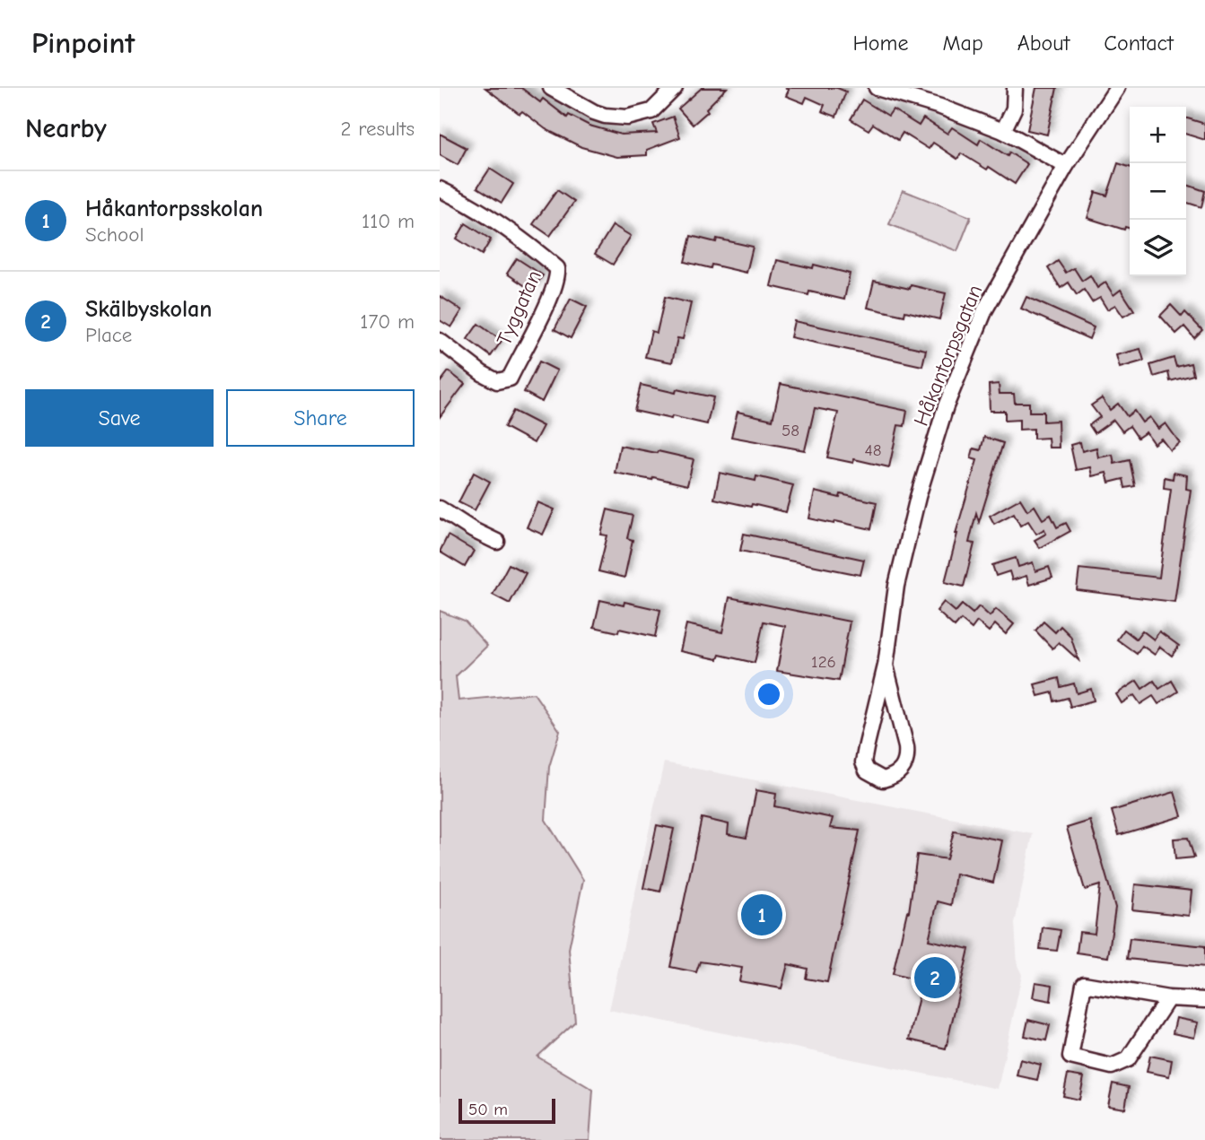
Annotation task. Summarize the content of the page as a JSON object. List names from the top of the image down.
{
  "streets": {
    "street": ["Tyggatan", "Håkantorpsgatan"]
  },
  "house_numbers": ["58", "48", "126"],
  "scale_bar": "50 m",
  "page": {
    "header": "Pinpoint",
    "nav": [
      "Home",
      "Map",
      "About",
      "Contact"
    ],
    "heading": ["Nearby", "2 results"],
    "map_buttons": ["+", "−"],
    "list": [
      {
        "mark": "1",
        "name": "Håkantorpsskolan",
        "note": "School",
        "value": "110 m"
      },
      {
        "mark": "2",
        "name": "Skälbyskolan",
        "note": "Place",
        "value": "170 m"
      }
    ],
    "buttons": ["Save", "Share"],
    "pins": ["1", "2"],
    "scale": "50 m"
  }
}
